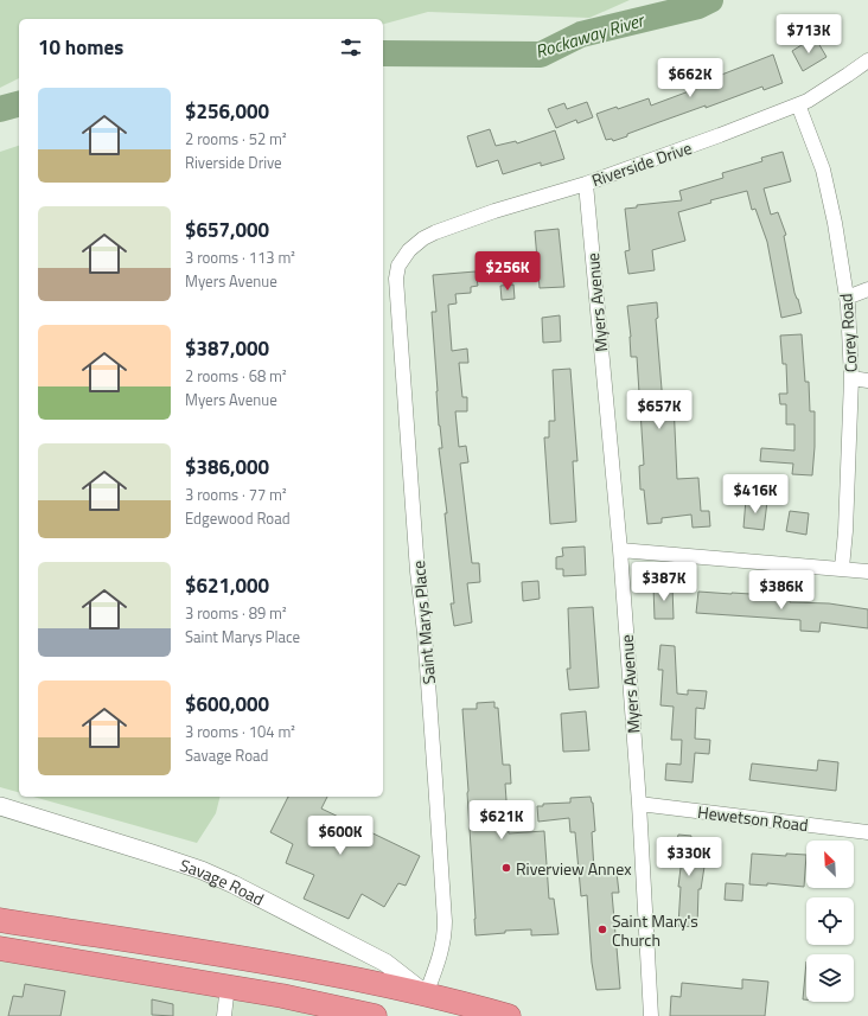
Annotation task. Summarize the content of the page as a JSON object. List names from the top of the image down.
{
  "streets": {
    "street": [
      "Riverside Drive",
      "Myers Avenue",
      "Corey Road",
      "Saint Marys Place",
      "Hewetson Road",
      "Savage Road"
    ]
  },
  "crossings": [
    ["Riverside Drive", "Myers Avenue"],
    ["Riverside Drive", "Corey Road"],
    ["Riverside Drive", "Saint Marys Place"],
    ["Myers Avenue", "Hewetson Road"],
    ["Saint Marys Place", "Savage Road"]
  ],
  "water": ["Rockaway River"],
  "places": ["Riverview Annex", "Saint Mary's Church"],
  "north": "top left",
  "page": {
    "price": [
      "$713K",
      "$662K",
      "$256K",
      "$657K",
      "$416K",
      "$387K",
      "$386K",
      "$621K",
      "$600K",
      "$330K"
    ],
    "heading": "10 homes",
    "list": [
      {
        "name": "$256,000",
        "note": "2 rooms · 52 m² · Riverside Drive"
      },
      {
        "name": "$657,000",
        "note": "3 rooms · 113 m² · Myers Avenue"
      },
      {
        "name": "$387,000",
        "note": "2 rooms · 68 m² · Myers Avenue"
      },
      {
        "name": "$386,000",
        "note": "3 rooms · 77 m² · Edgewood Road"
      },
      {
        "name": "$621,000",
        "note": "3 rooms · 89 m² · Saint Marys Place"
      },
      {
        "name": "$600,000",
        "note": "3 rooms · 104 m² · Savage Road"
      }
    ]
  }
}
